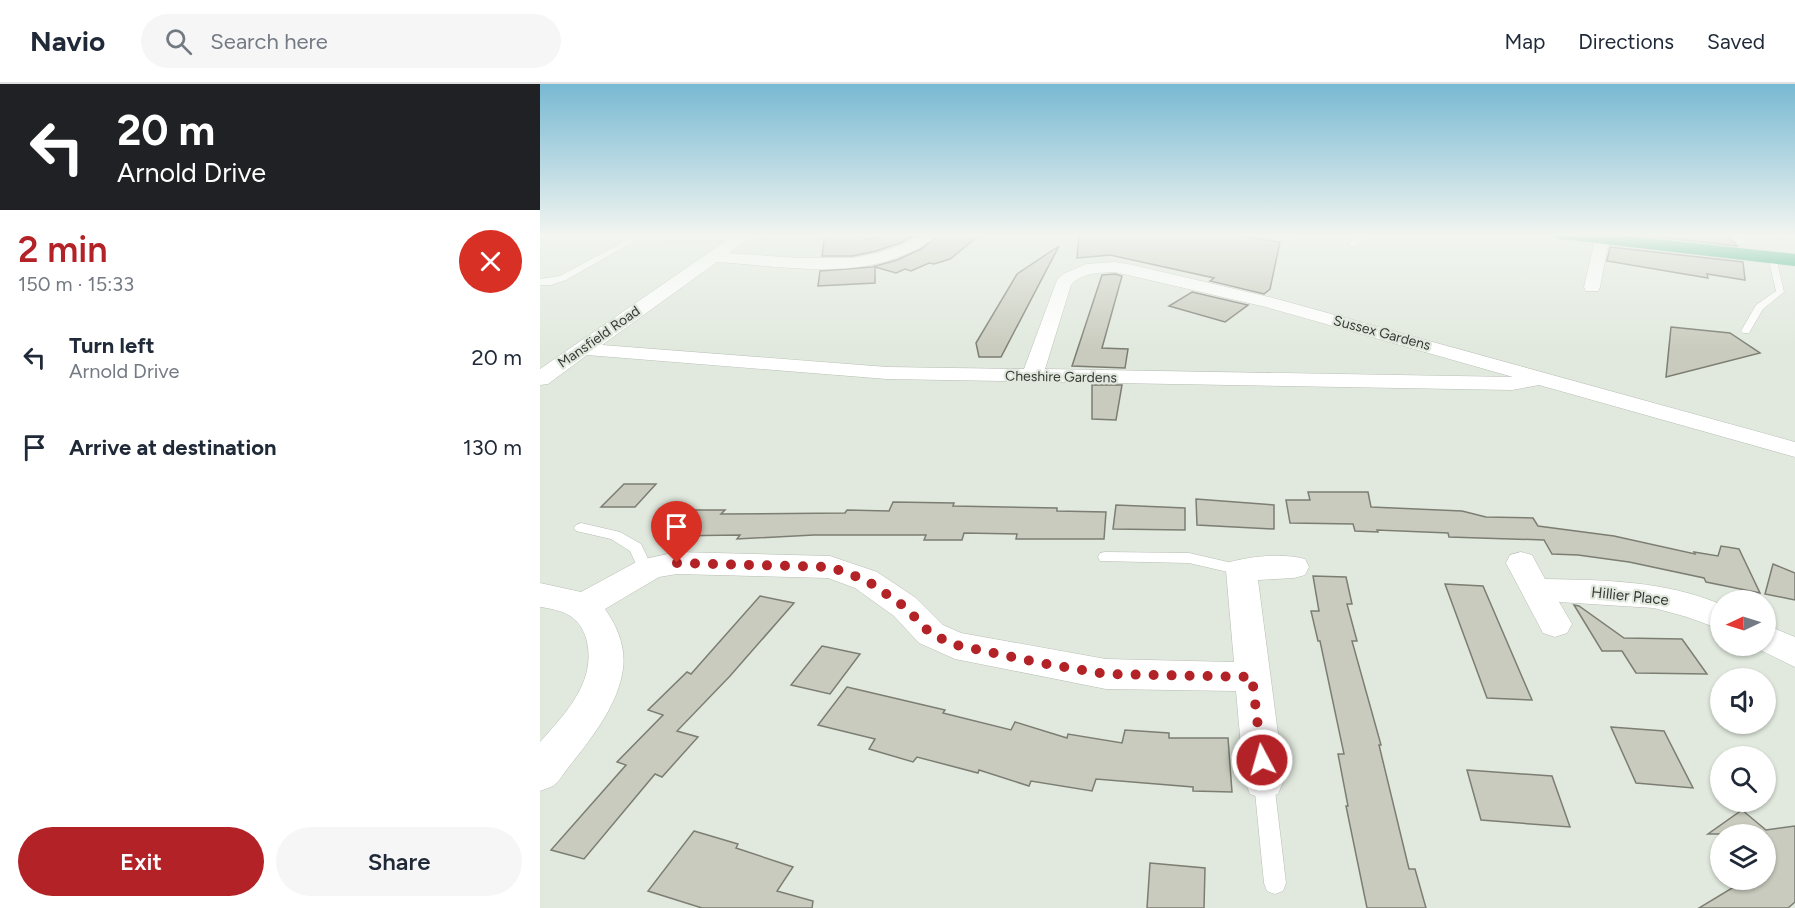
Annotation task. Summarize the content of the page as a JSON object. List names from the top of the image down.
{
  "streets": {
    "street": [
      "Sussex Gardens",
      "Mansfield Road",
      "Cheshire Gardens",
      "Hillier Place"
    ]
  },
  "crossings": [
    ["Sussex Gardens", "Cheshire Gardens"],
    ["Mansfield Road", "Cheshire Gardens"]
  ],
  "north": "left",
  "page": {
    "header": "Navio",
    "search": "Search here",
    "nav": ["Map", "Directions", "Saved"],
    "turn": ["20 m", "Arnold Drive"],
    "heading": ["2 min", "150 m · 15:33"],
    "list": [
      {
        "name": "Turn left",
        "note": "Arnold Drive",
        "value": "20 m"
      },
      {
        "name": "Arrive at destination",
        "value": "130 m"
      }
    ],
    "buttons": ["Exit", "Share"]
  }
}
